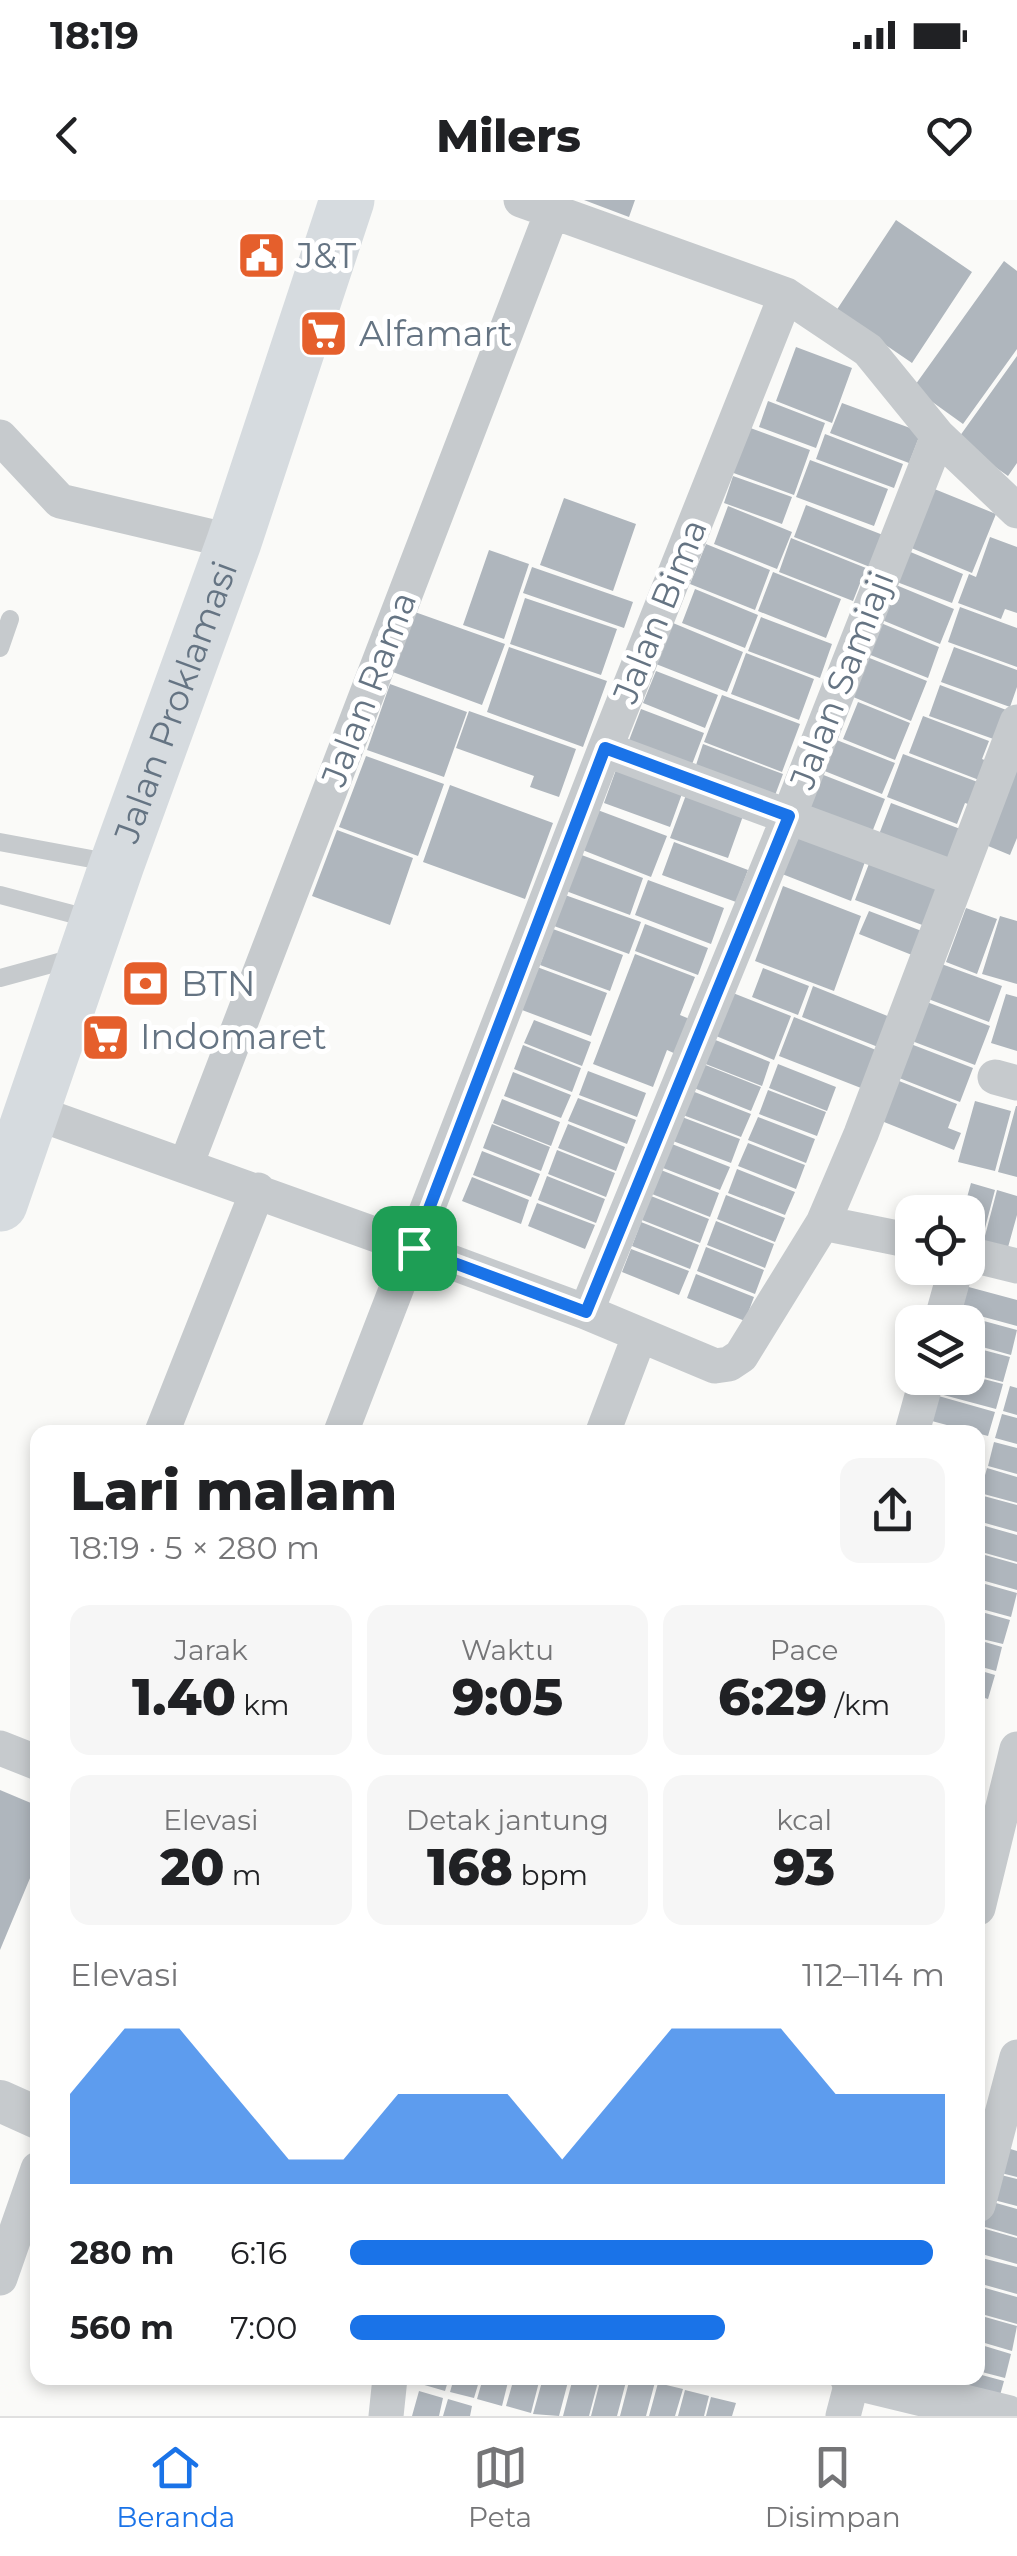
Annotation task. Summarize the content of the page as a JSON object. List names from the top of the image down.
{
  "streets": {
    "main road": ["Jalan Proklamasi"],
    "street": ["Jalan Bima", "Jalan Samiaji", "Jalan Rama"]
  },
  "places": {
    "public building": ["J&T"],
    "supermarket": ["Alfamart", "Indomaret"],
    "bank": ["BTN"]
  },
  "page": {
    "status": "18:19",
    "header": "Milers",
    "heading": ["Lari malam", "18:19 · 5 × 280 m"],
    "stats": [
      ["Jarak", "1.40 km"],
      ["Waktu", "9:05"],
      ["Pace", "6:29 /km"],
      ["Elevasi", "20 m"],
      ["Detak jantung", "168 bpm"],
      ["kcal", "93"]
    ],
    "chart": ["Elevasi", "112–114 m"],
    "list": [
      {
        "name": "280 m",
        "note": "6:16"
      },
      {
        "name": "560 m",
        "note": "7:00"
      }
    ],
    "tabs": ["Beranda", "Peta", "Disimpan"]
  }
}
